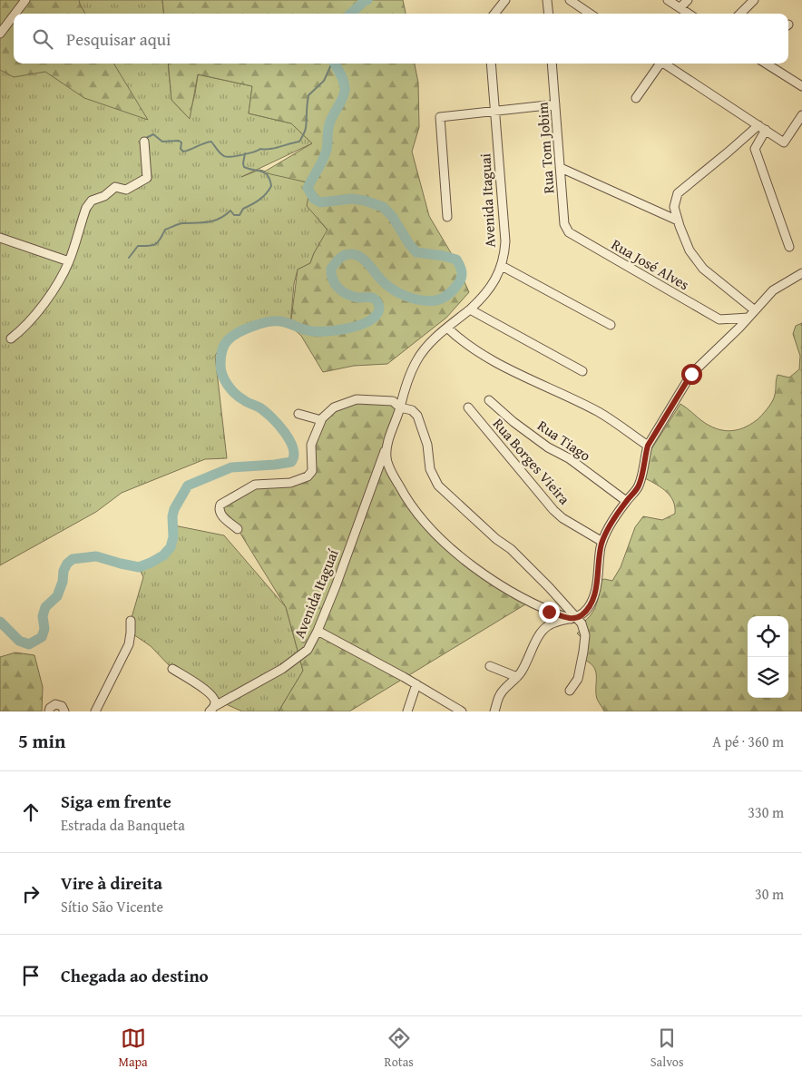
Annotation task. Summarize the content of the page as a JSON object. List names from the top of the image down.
{
  "streets": {
    "street": [
      "Rua Tom Jobim",
      "Avenida Itaguai",
      "Rua José Alves",
      "Rua Tiago",
      "Rua Borges Vieira",
      "Avenida Itaguaí"
    ]
  },
  "crossings": [
    ["Rua Tom Jobim", "Rua José Alves"]
  ],
  "page": {
    "search": "Pesquisar aqui",
    "heading": ["5 min", "A pé · 360 m"],
    "list": [
      ["Siga em frente", "Estrada da Banqueta", "330 m"],
      ["Vire à direita", "Sítio São Vicente", "30 m"],
      "Chegada ao destino"
    ],
    "nav": ["Mapa", "Rotas", "Salvos"]
  }
}
